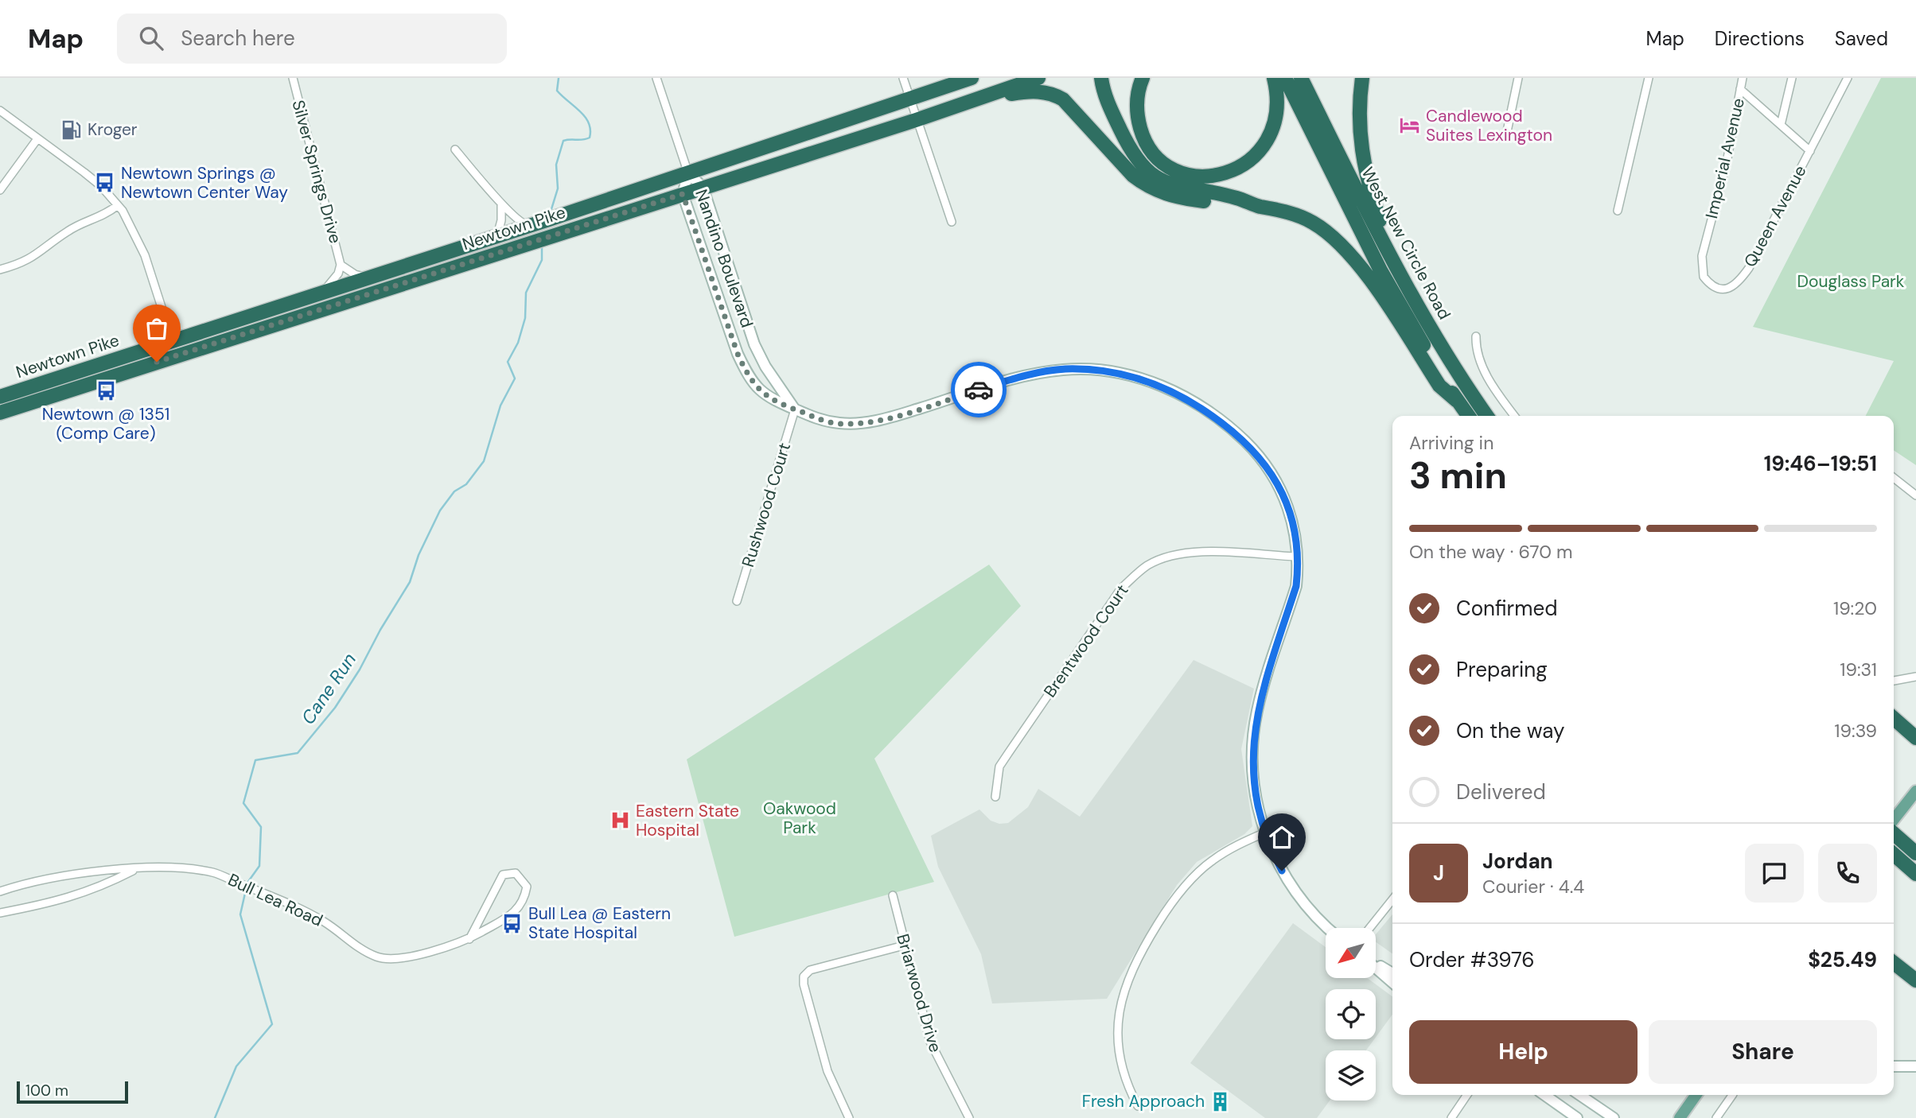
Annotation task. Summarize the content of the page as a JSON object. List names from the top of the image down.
{
  "streets": {
    "highway": ["Newtown Pike", "West New Circle Road"],
    "street": [
      "Imperial Avenue",
      "Silver Springs Drive",
      "Queen Avenue",
      "Nandino Boulevard",
      "Rushwood Court",
      "Brentwood Court",
      "Bull Lea Road",
      "Briarwood Drive"
    ]
  },
  "crossings": [
    ["Imperial Avenue", "Queen Avenue"],
    ["Silver Springs Drive", "Newtown Pike"],
    ["Newtown Pike", "Nandino Boulevard"],
    ["Nandino Boulevard", "Rushwood Court"],
    ["Nandino Boulevard", "Brentwood Court"]
  ],
  "water": ["Cane Run"],
  "parks": ["Douglass Park", "Oakwood Park"],
  "places": {
    "hotel": ["Candlewood Suites Lexington"],
    "fuel station": ["Kroger"],
    "bus stop": ["Newtown Springs @ Newtown Center Way", "Newtown @ 1351 (Comp Care)", "Bull Lea @ Eastern State Hospital"],
    "hospital": ["Eastern State Hospital"],
    "building": ["Fresh Approach"]
  },
  "scale_bar": "100 m",
  "north": "bottom left",
  "page": {
    "header": "Map",
    "search": "Search here",
    "nav": ["Map", "Directions", "Saved"],
    "heading": ["3 min", "Arriving in", "19:46–19:51"],
    "panel": [
      "Jordan",
      "Courier · 4.4",
      "Order #3976",
      "$25.49"
    ],
    "bar": "On the way · 670 m",
    "list": [
      ["Confirmed", "19:20"],
      ["Preparing", "19:31"],
      ["On the way", "19:39"],
      "Delivered"
    ],
    "round": "J",
    "buttons": ["Help", "Share"],
    "scale": "100 m"
  }
}
